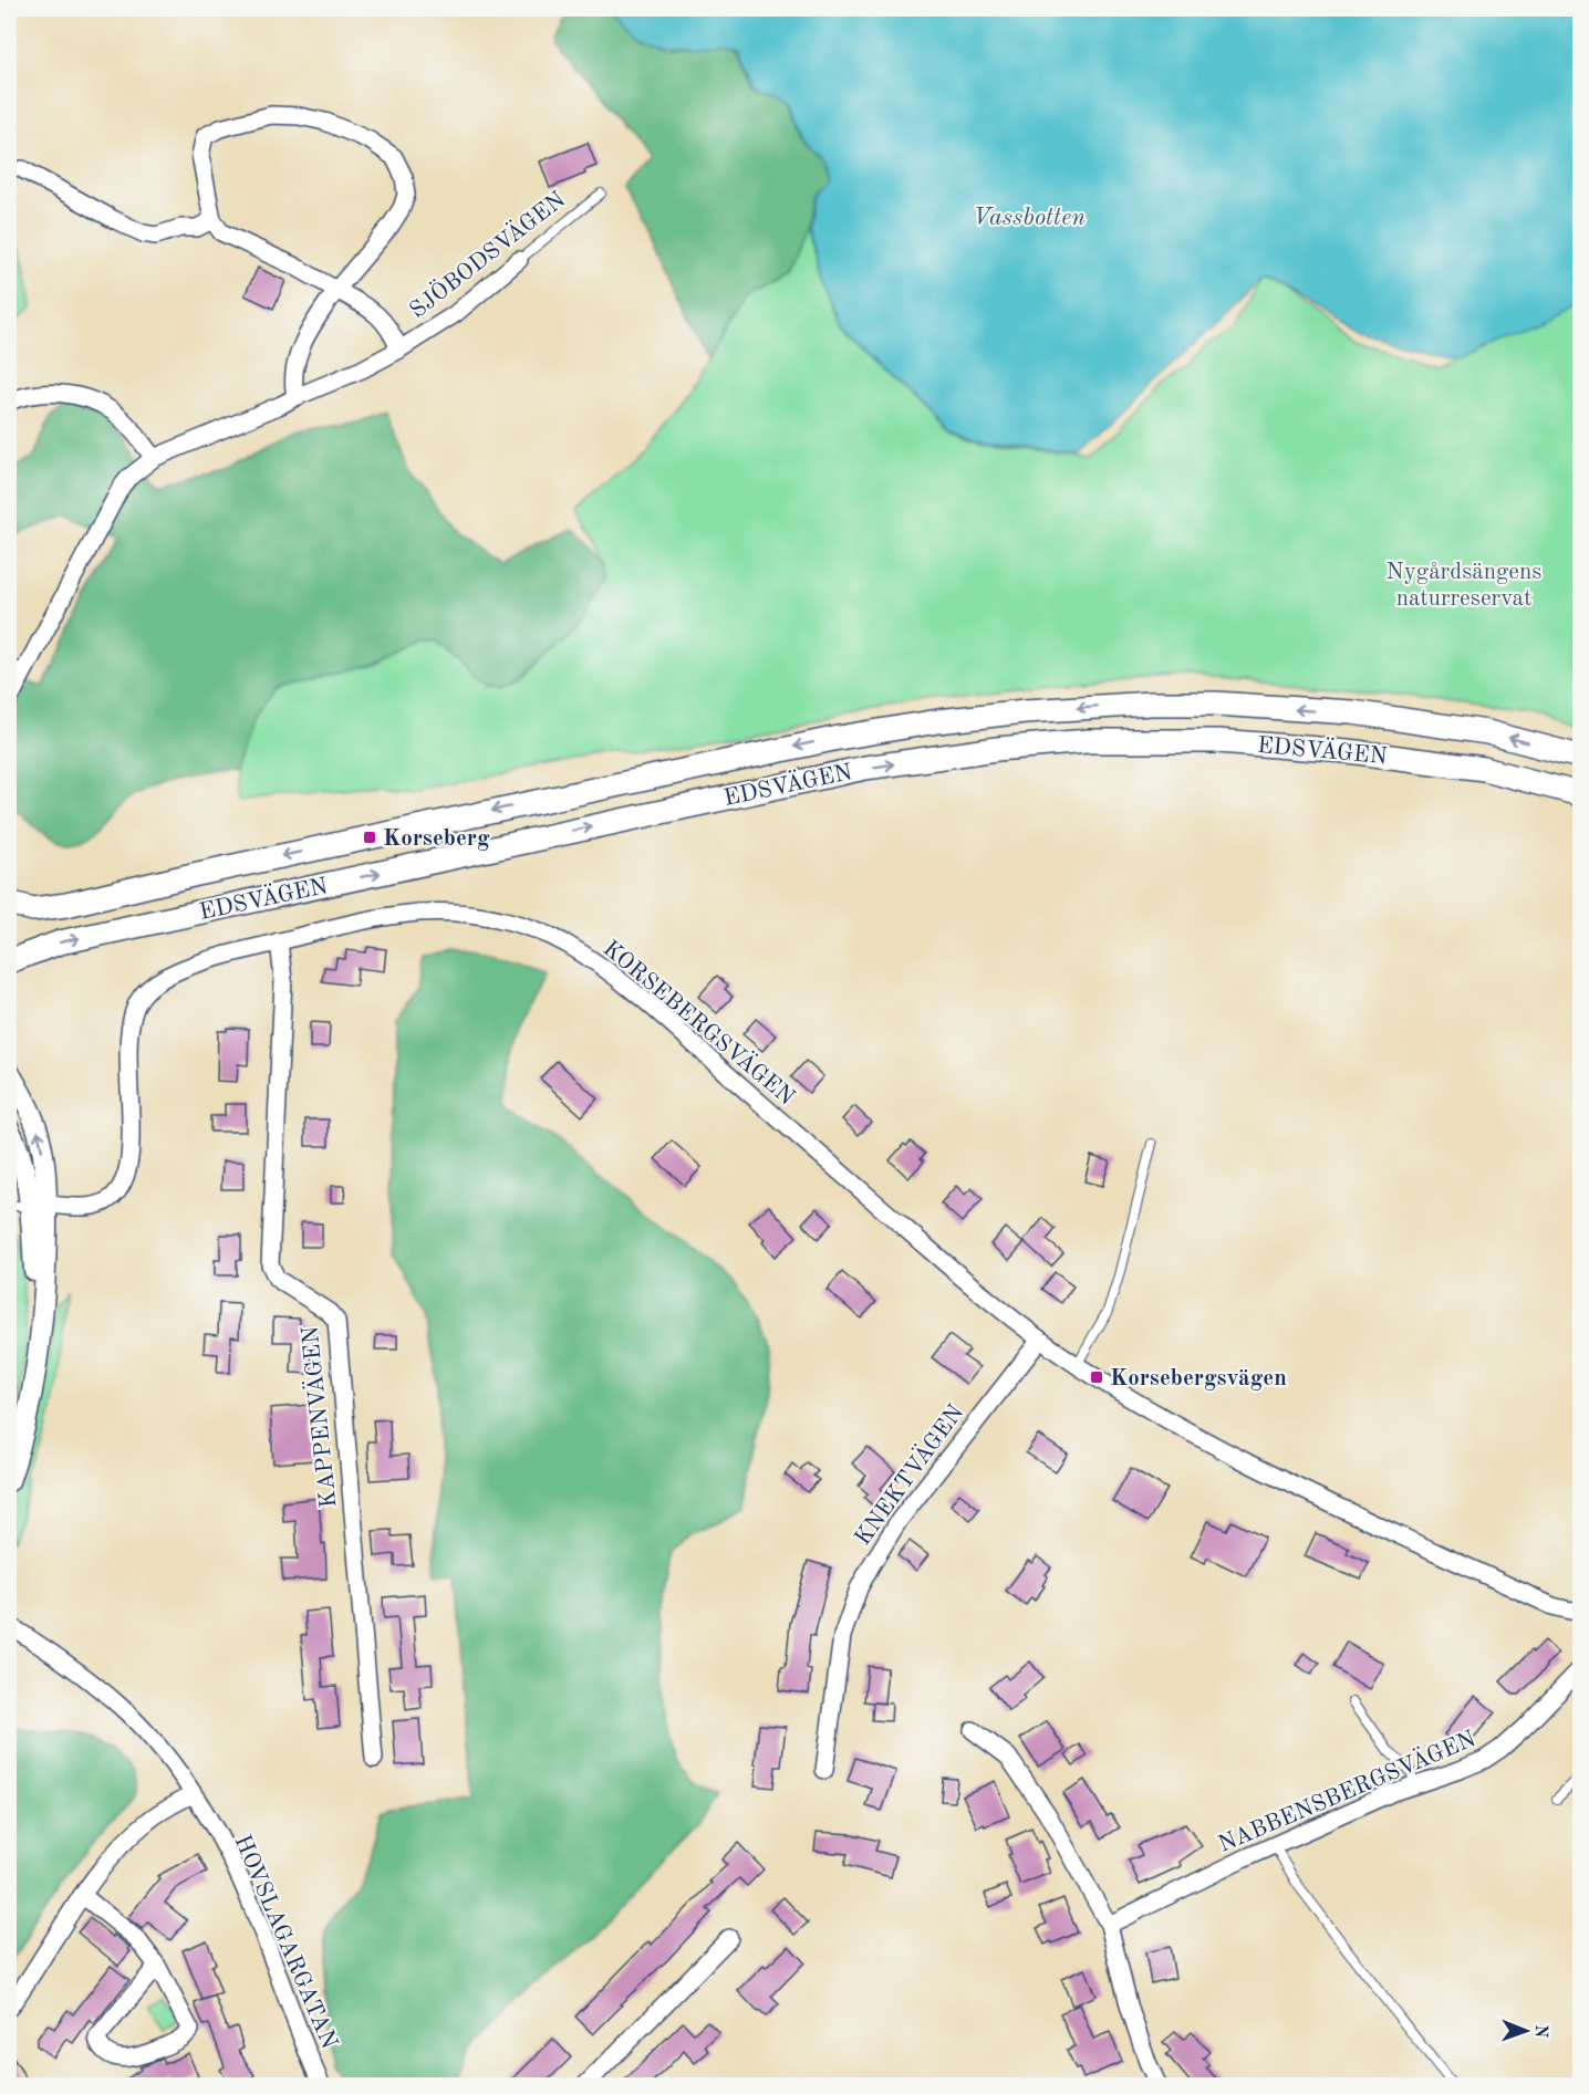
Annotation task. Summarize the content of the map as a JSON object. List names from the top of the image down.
{
  "streets": {
    "main road": ["EDSVÄGEN"],
    "street": [
      "SJÖBODSVÄGEN",
      "KORSEBERGSVÄGEN",
      "KAPPENVÄGEN",
      "KNEKTVÄGEN",
      "NABBENSBERGSVÄGEN",
      "HOVSLAGARGATAN"
    ]
  },
  "crossings": [
    ["KORSEBERGSVÄGEN", "KAPPENVÄGEN"],
    ["KORSEBERGSVÄGEN", "KNEKTVÄGEN"]
  ],
  "water": ["Vassbotten"],
  "parks": ["Nygårdsängens naturreservat"],
  "places": {
    "transit": ["Korseberg", "Korsebergsvägen"]
  },
  "north": "right"
}
